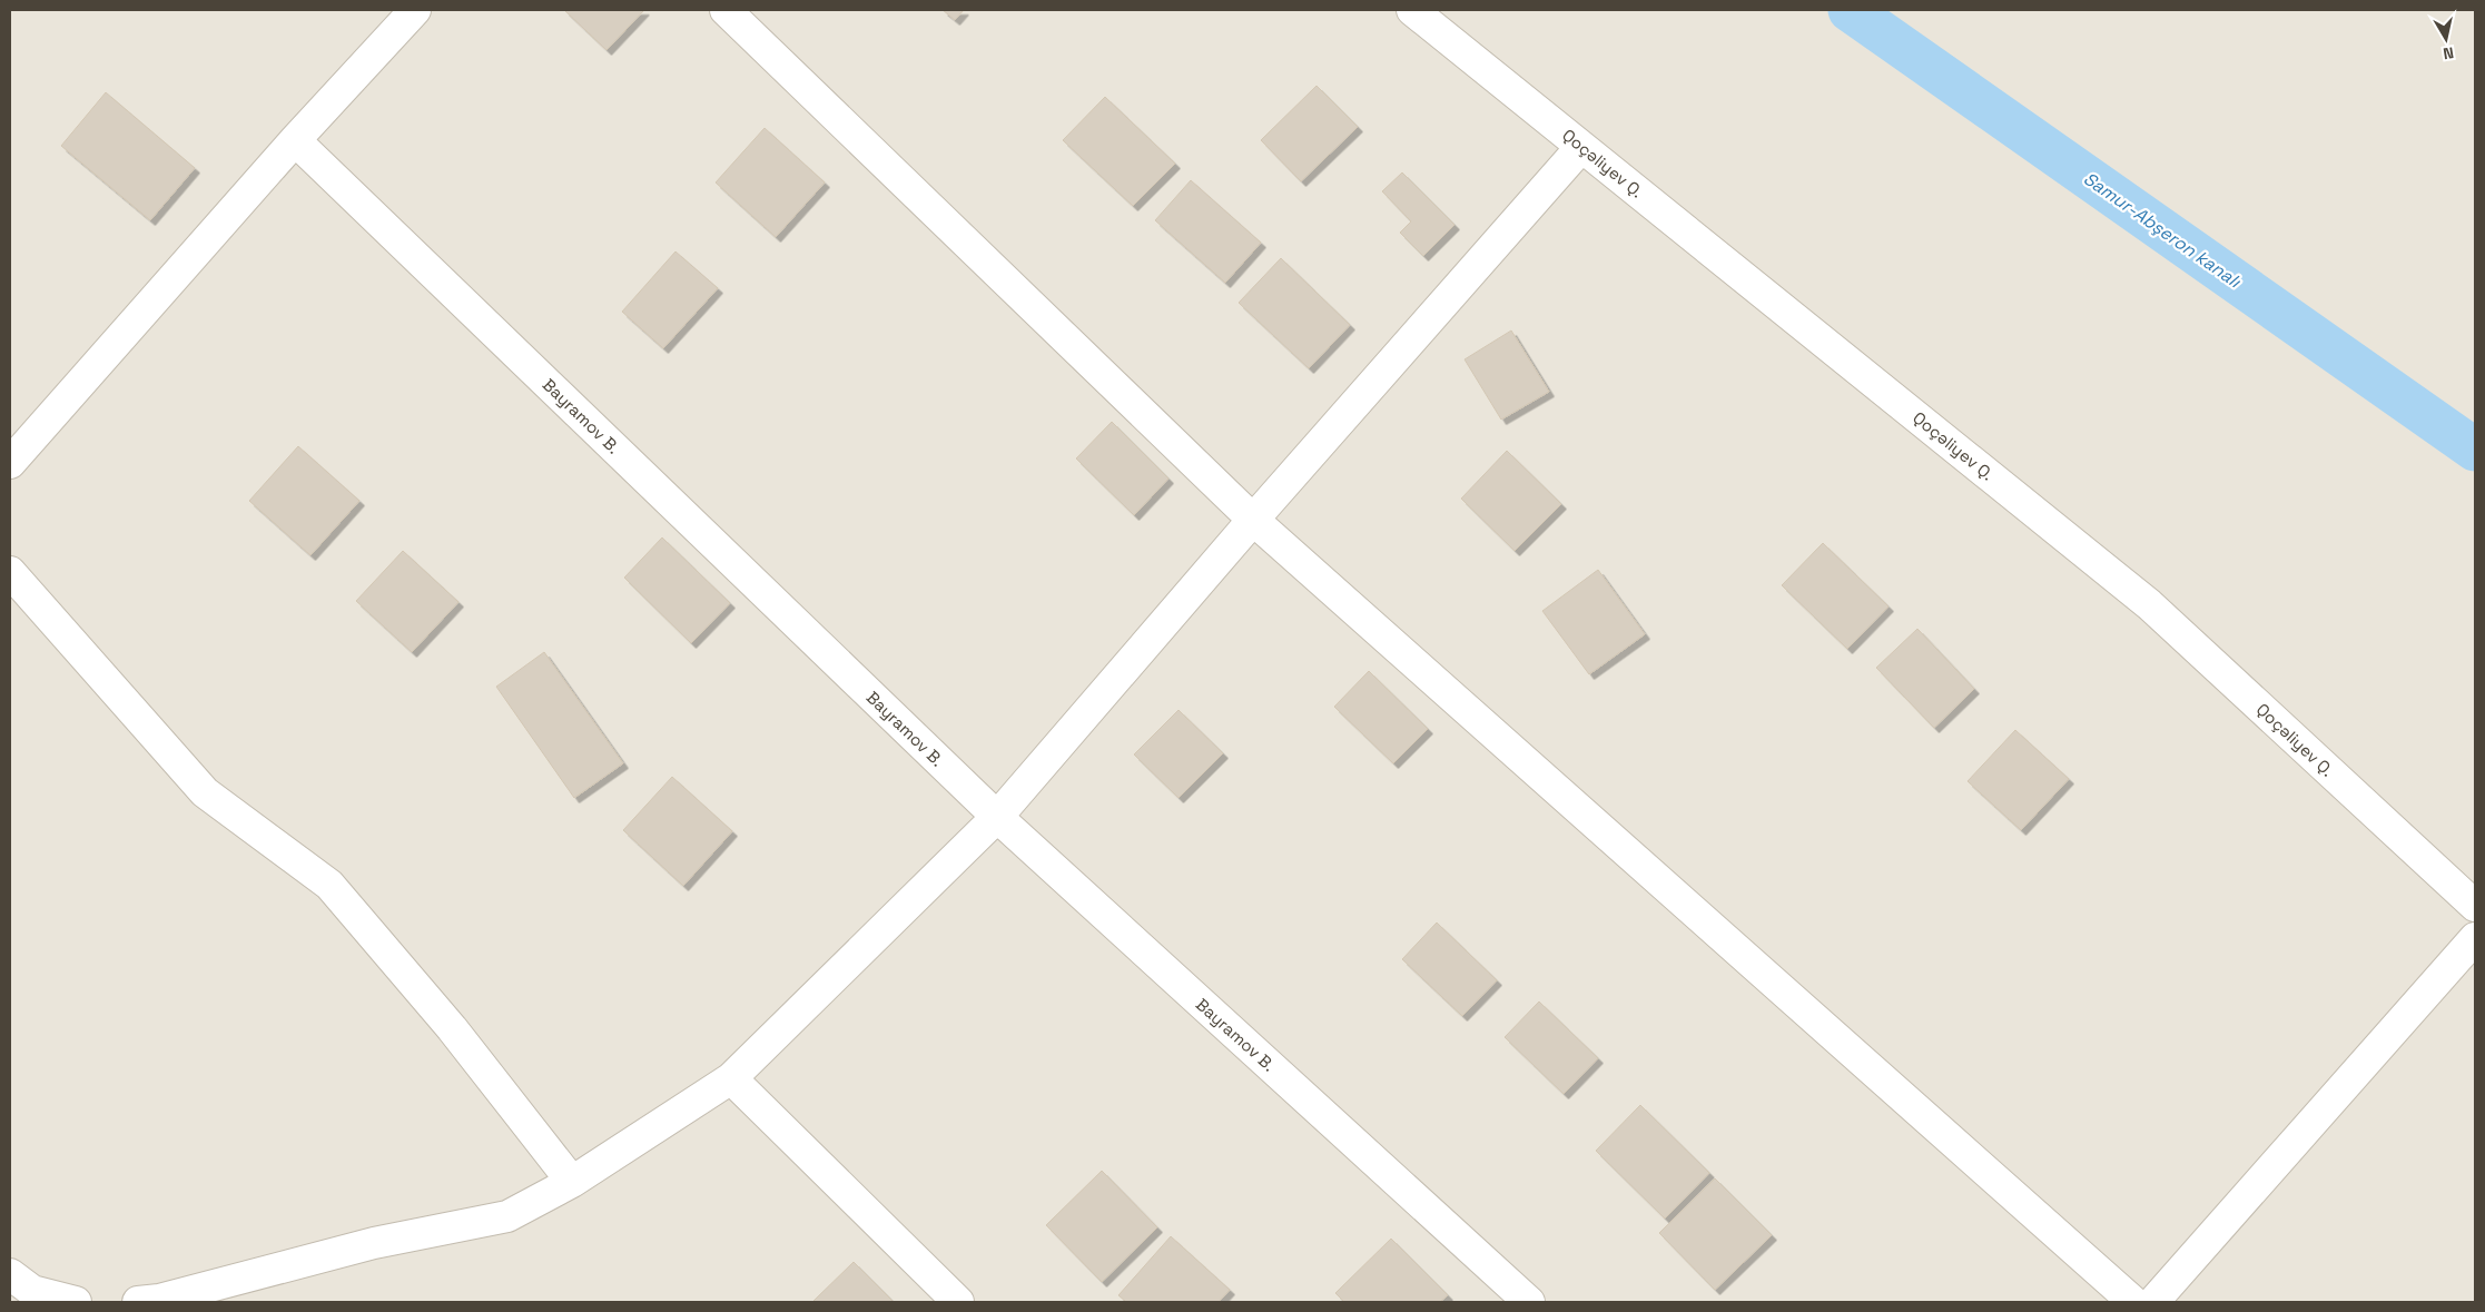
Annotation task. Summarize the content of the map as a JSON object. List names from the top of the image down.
{
  "streets": {
    "street": ["Qoçəliyev Q.", "Bayramov B."]
  },
  "water": ["Samur-Abşeron kanalı"],
  "north": "bottom"
}
